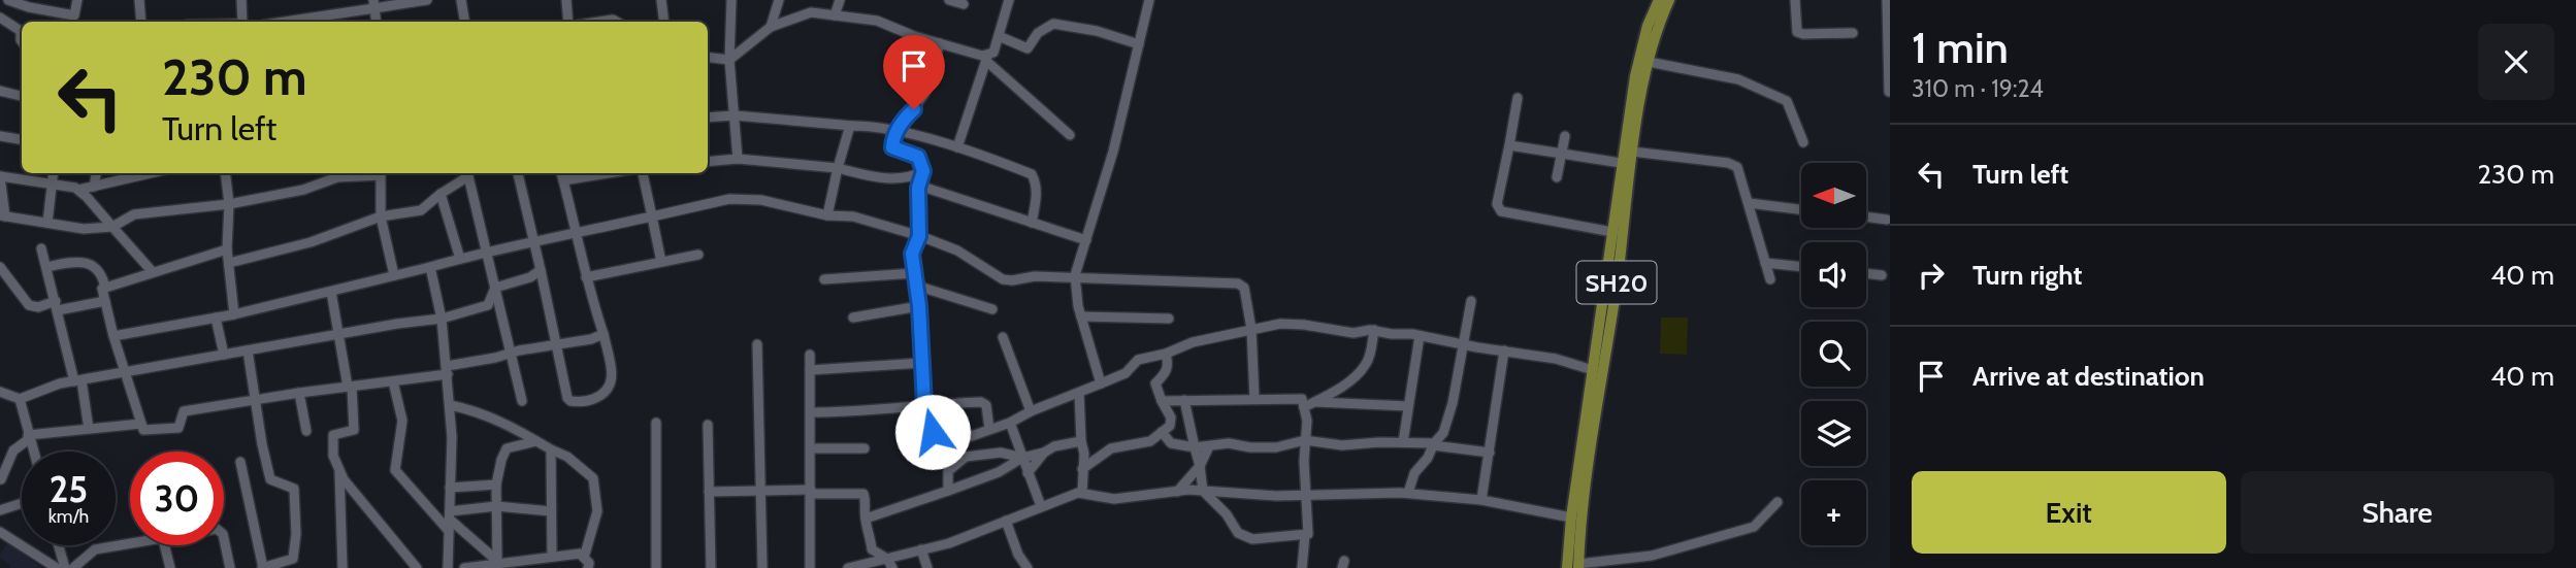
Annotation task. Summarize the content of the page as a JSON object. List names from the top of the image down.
{
  "streets": {
    "main road": ["SH20"]
  },
  "north": "left",
  "page": {
    "heading": ["1 min", "310 m · 19:24"],
    "turn": ["230 m", "Turn left"],
    "list": [
      {
        "name": "Turn left",
        "value": "230 m"
      },
      {
        "name": "Turn right",
        "value": "40 m"
      },
      {
        "name": "Arrive at destination",
        "value": "40 m"
      }
    ],
    "map_buttons": "+",
    "speed": "25 km/h",
    "limit": "30",
    "buttons": ["Exit", "Share"]
  }
}
